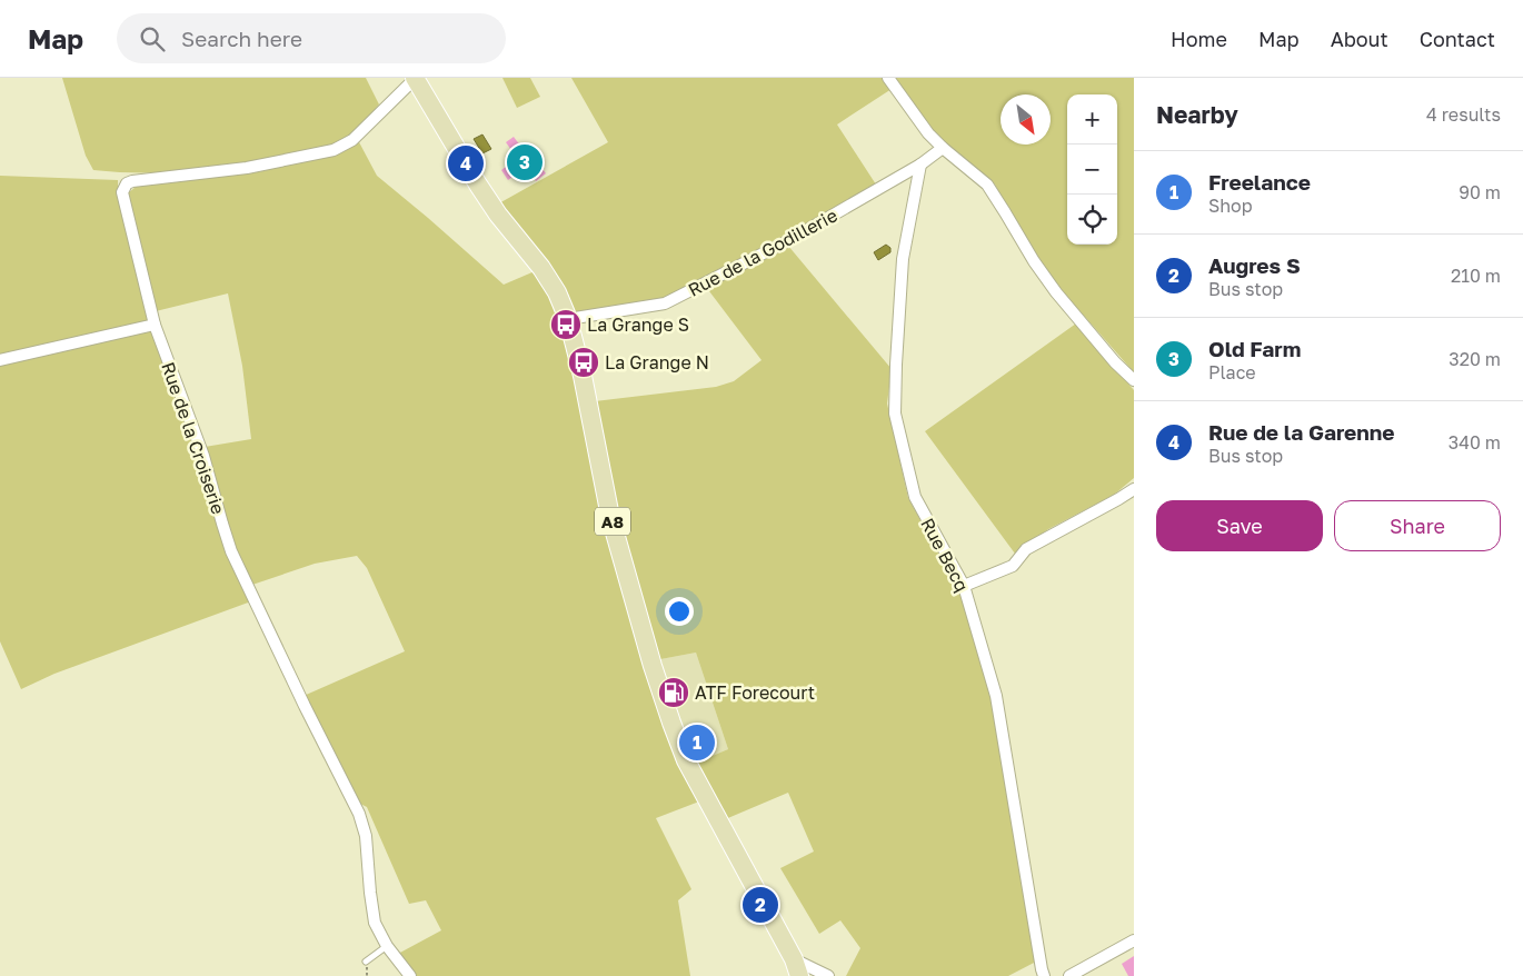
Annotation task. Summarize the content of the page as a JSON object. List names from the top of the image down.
{
  "streets": {
    "main road": ["A8"],
    "street": ["Rue de la Godillerie", "Rue de la Croiserie", "Rue Becq"]
  },
  "crossings": [
    ["Rue de la Godillerie", "A8"],
    ["Rue de la Godillerie", "Rue Becq"],
    ["Rue de la Croiserie", "A8"]
  ],
  "places": {
    "bus stop": ["La Grange S", "La Grange N"],
    "fuel station": ["ATF Forecourt"]
  },
  "north": "bottom right",
  "page": {
    "header": "Map",
    "search": "Search here",
    "nav": [
      "Home",
      "Map",
      "About",
      "Contact"
    ],
    "heading": ["Nearby", "4 results"],
    "map_buttons": ["+", "−"],
    "pins": [
      "3",
      "4",
      "1",
      "2"
    ],
    "list": [
      {
        "mark": "1",
        "name": "Freelance",
        "note": "Shop",
        "value": "90 m"
      },
      {
        "mark": "2",
        "name": "Augres S",
        "note": "Bus stop",
        "value": "210 m"
      },
      {
        "mark": "3",
        "name": "Old Farm",
        "note": "Place",
        "value": "320 m"
      },
      {
        "mark": "4",
        "name": "Rue de la Garenne",
        "note": "Bus stop",
        "value": "340 m"
      }
    ],
    "buttons": ["Save", "Share"]
  }
}
